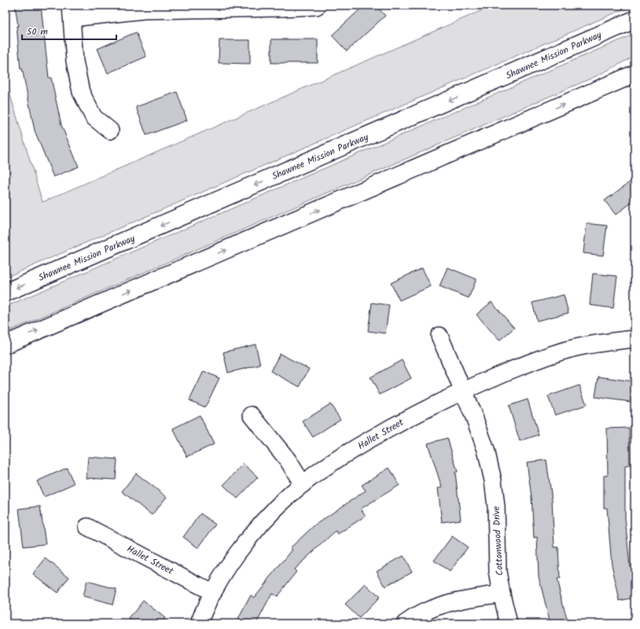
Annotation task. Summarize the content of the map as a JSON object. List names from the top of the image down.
{
  "streets": {
    "highway": ["Shawnee Mission Parkway"],
    "street": ["Hallet Street", "Cottonwood Drive"]
  },
  "crossings": [
    ["Hallet Street", "Cottonwood Drive"]
  ],
  "scale_bar": "50 m"
}
